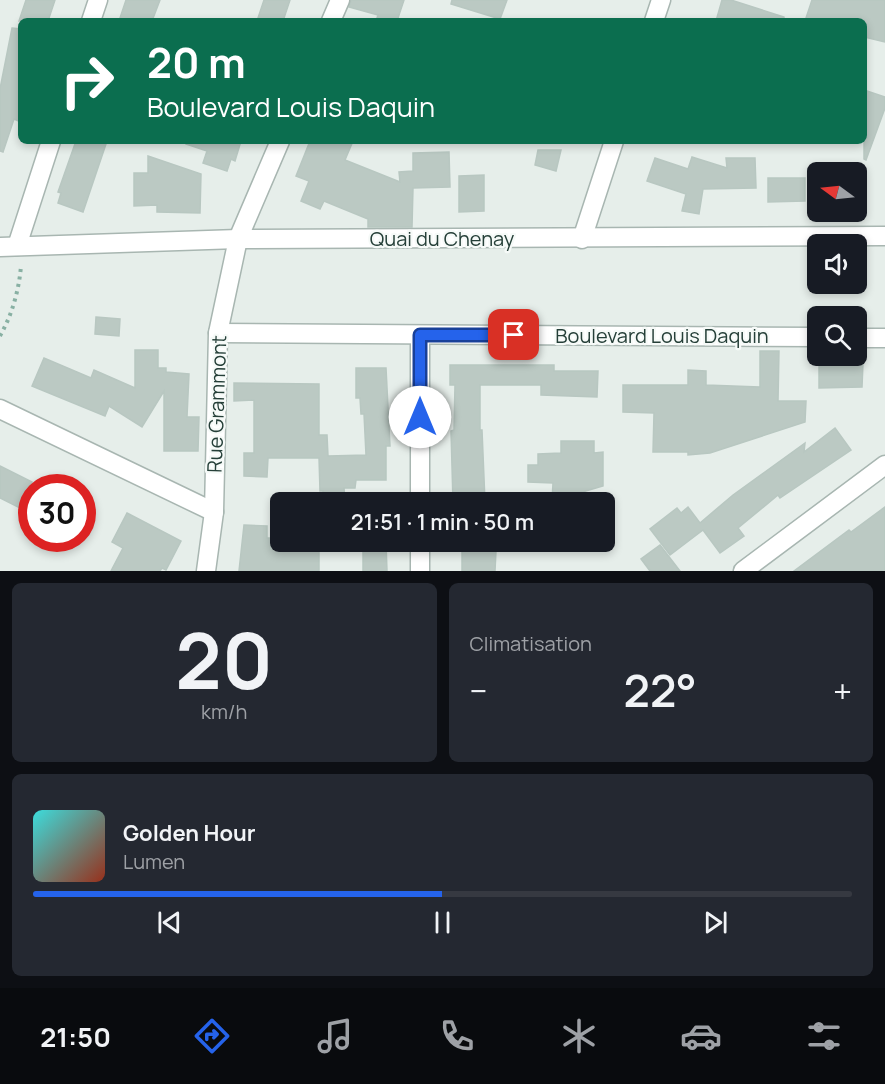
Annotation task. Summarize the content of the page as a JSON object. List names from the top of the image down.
{
  "streets": {
    "street": ["Quai du Chenay", "Boulevard Louis Daquin", "Rue Grammont"]
  },
  "crossings": [
    ["Quai du Chenay", "Rue Grammont"],
    ["Boulevard Louis Daquin", "Rue Grammont"]
  ],
  "north": "left",
  "page": {
    "turn": ["20 m", "Boulevard Louis Daquin"],
    "limit": "30",
    "trip": "21:51 · 1 min · 50 m",
    "tile": [
      ["20", "km/h"],
      "Climatisation"
    ],
    "heat": ["−", "22°", "+"],
    "song": ["Golden Hour", "Lumen"],
    "tabs": "21:50"
  }
}
